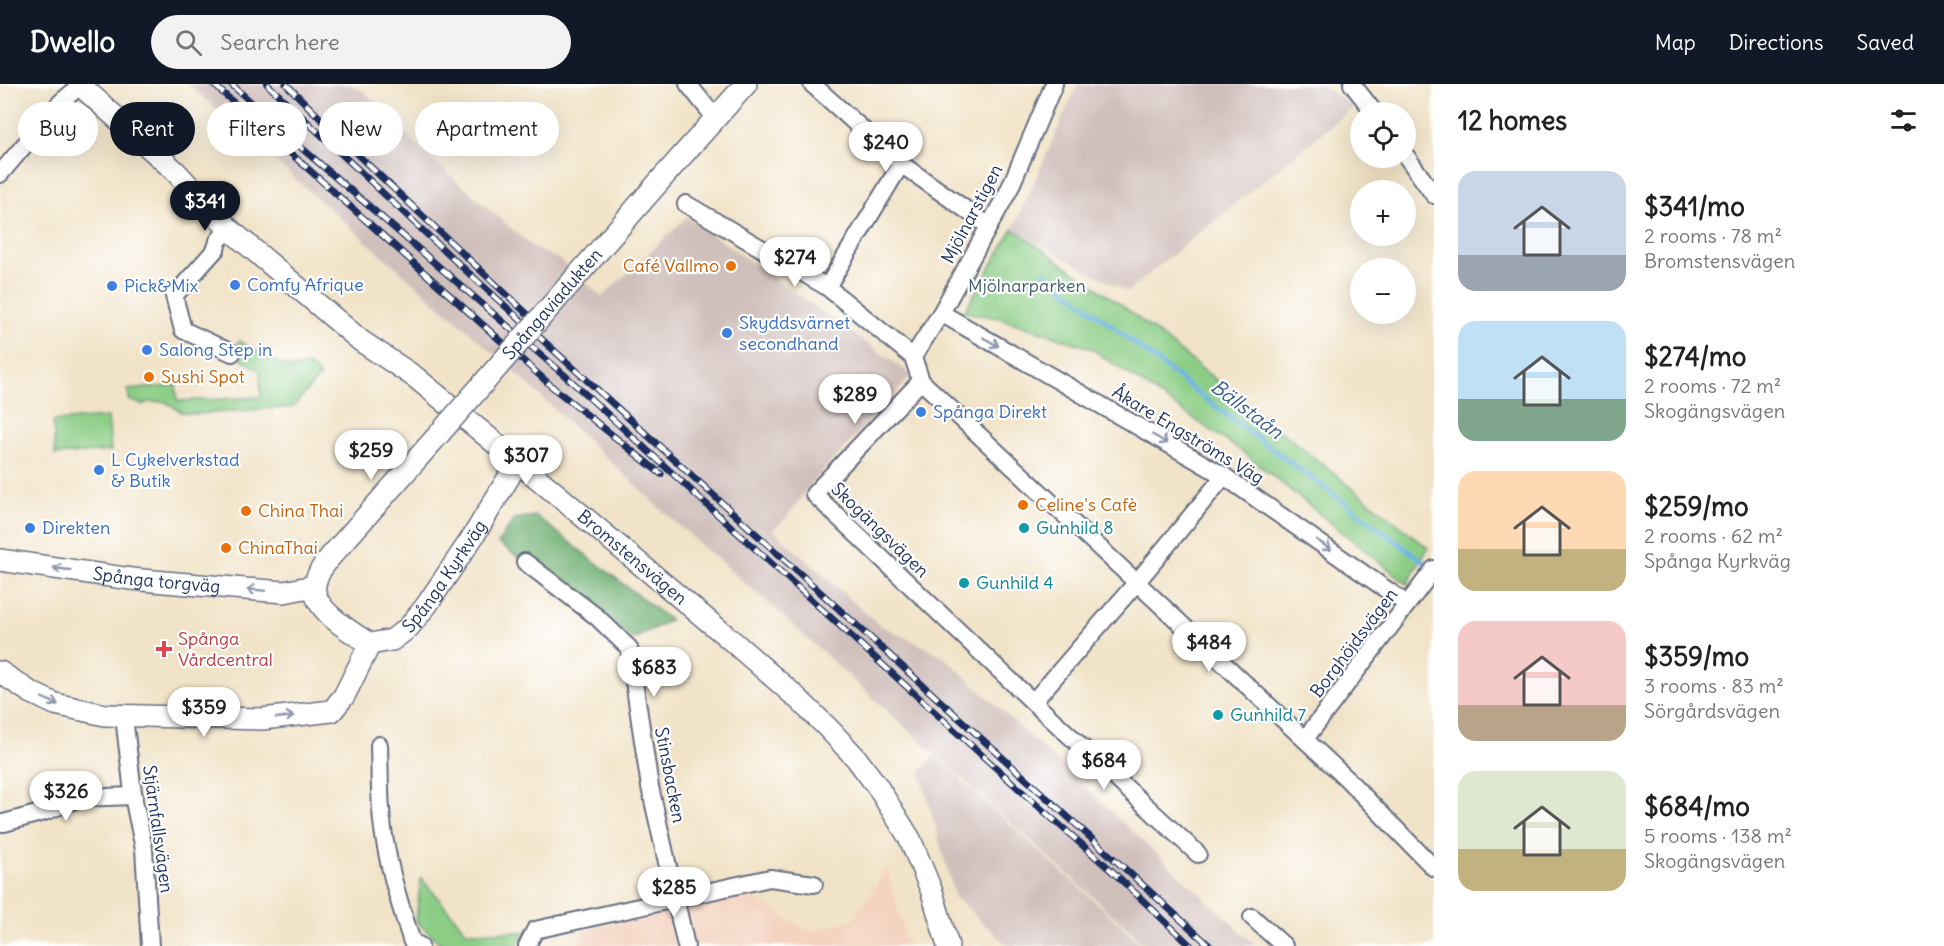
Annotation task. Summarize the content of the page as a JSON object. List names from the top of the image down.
{
  "streets": {
    "street": [
      "Mjölnarstigen",
      "Spångaviadukten",
      "Åkare Engströms Väg",
      "Skogängsvägen",
      "Bromstensvägen",
      "Spånga Kyrkväg",
      "Spånga torgväg",
      "Borghöjdsvägen",
      "Stinsbacken",
      "Stjärnfallsvägen"
    ]
  },
  "crossings": [
    ["Mjölnarstigen", "Åkare Engströms Väg"],
    ["Spångaviadukten", "Spånga torgväg"],
    ["Åkare Engströms Väg", "Borghöjdsvägen"],
    ["Bromstensvägen", "Spånga Kyrkväg"]
  ],
  "water": ["Bällstaån"],
  "parks": ["Mjölnarparken"],
  "places": {
    "other": [
      "Café Vallmo",
      "Comfy Afrique",
      "Pick&Mix",
      "Skyddsvärnet secondhand",
      "Salong Step in",
      "Sushi Spot",
      "Spånga Direkt",
      "L Cykelverkstad & Butik",
      "Celine's Cafè",
      "China Thai",
      "Direkten",
      "Gunhild 8",
      "ChinaThai",
      "Gunhild 4",
      "Gunhild 7"
    ],
    "health": ["Spånga Vårdcentral"]
  },
  "page": {
    "header": "Dwello",
    "search": "Search here",
    "nav": ["Map", "Directions", "Saved"],
    "heading": "12 homes",
    "map_buttons": ["+", "−"],
    "chip": [
      "Buy",
      "Rent",
      "Filters",
      "New",
      "Apartment"
    ],
    "price": [
      "$240",
      "$341",
      "$274",
      "$289",
      "$259",
      "$307",
      "$484",
      "$683",
      "$359",
      "$684",
      "$326",
      "$285"
    ],
    "list": [
      {
        "name": "$341/mo",
        "note": "2 rooms · 78 m² · Bromstensvägen"
      },
      {
        "name": "$274/mo",
        "note": "2 rooms · 72 m² · Skogängsvägen"
      },
      {
        "name": "$259/mo",
        "note": "2 rooms · 62 m² · Spånga Kyrkväg"
      },
      {
        "name": "$359/mo",
        "note": "3 rooms · 83 m² · Sörgårdsvägen"
      },
      {
        "name": "$684/mo",
        "note": "5 rooms · 138 m² · Skogängsvägen"
      }
    ]
  }
}
